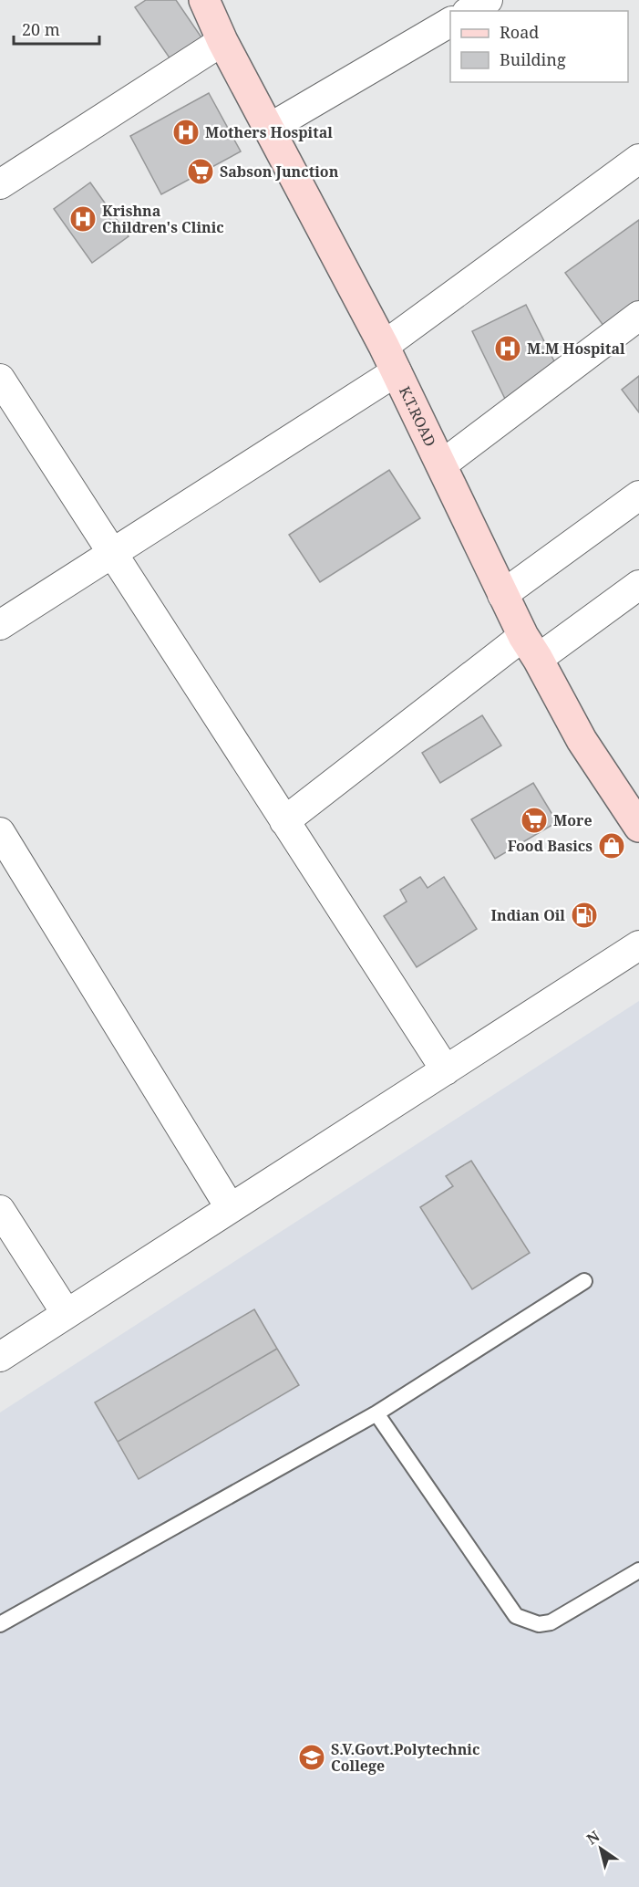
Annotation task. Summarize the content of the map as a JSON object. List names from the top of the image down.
{
  "streets": {
    "main road": ["K.T.ROAD"]
  },
  "places": {
    "hospital": ["Mothers Hospital", "Krishna Children's Clinic", "M.M Hospital"],
    "supermarket": ["Sabson Junction", "More"],
    "shop": ["Food Basics"],
    "fuel station": ["Indian Oil"],
    "school or university": ["S.V.Govt.Polytechnic College"]
  },
  "legend": ["Road", "Building"],
  "scale_bar": "20 m",
  "north": "top left"
}
